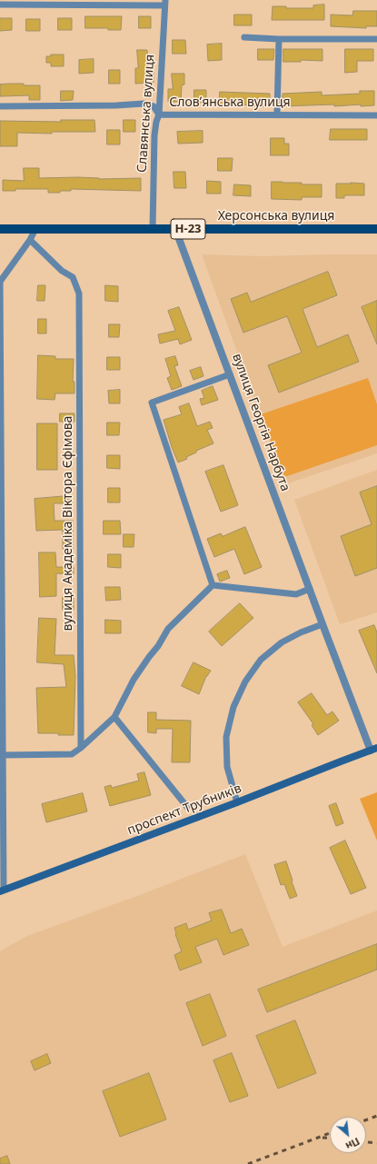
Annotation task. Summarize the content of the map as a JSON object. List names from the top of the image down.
{
  "streets": {
    "main road": ["Херсонська вулиця", "Н-23", "проспект Трубників"],
    "street": [
      "Словʼянська вулиця",
      "Славянська вулиця",
      "вулиця Георгія Нарбута",
      "вулиця Академіка Віктора Єфімова"
    ]
  },
  "crossings": [
    ["Словʼянська вулиця", "Славянська вулиця"],
    ["Славянська вулиця", "Херсонська вулиця"],
    ["Херсонська вулиця", "вулиця Георгія Нарбута"],
    ["вулиця Георгія Нарбута", "проспект Трубників"]
  ],
  "north": "bottom right"
}
